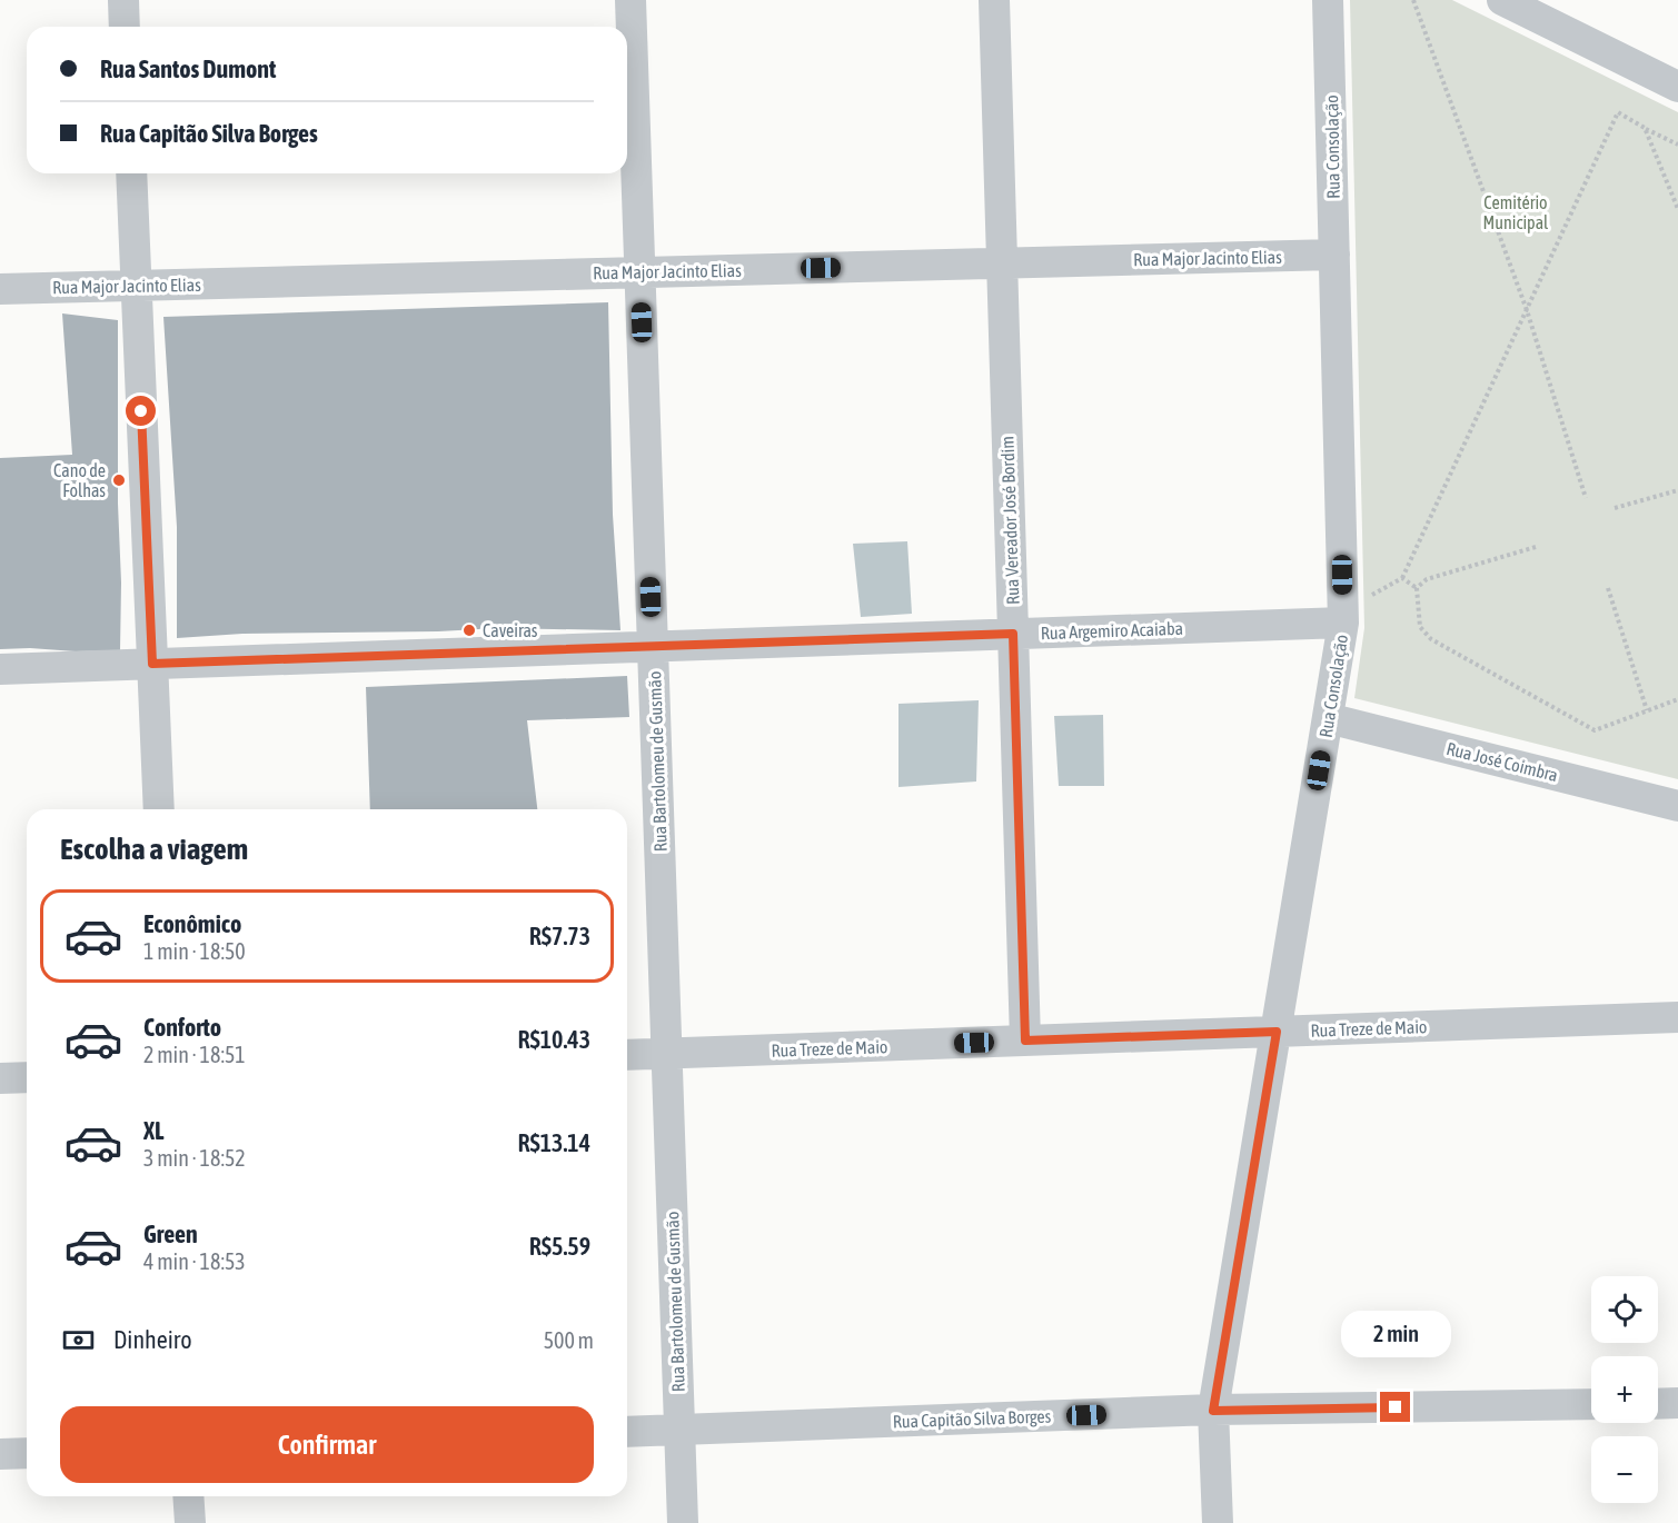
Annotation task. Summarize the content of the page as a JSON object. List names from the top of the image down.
{
  "streets": {
    "street": [
      "Rua Consolação",
      "Rua Major Jacinto Elias",
      "Rua Vereador José Bordim",
      "Rua Argemiro Acaiaba",
      "Rua Bartolomeu de Gusmão",
      "Rua José Coimbra",
      "Rua Treze de Maio",
      "Rua Capitão Silva Borges"
    ]
  },
  "crossings": [
    ["Rua Consolação", "Rua Major Jacinto Elias"],
    ["Rua Consolação", "Rua Argemiro Acaiaba"],
    ["Rua Consolação", "Rua José Coimbra"],
    ["Rua Consolação", "Rua Treze de Maio"],
    ["Rua Consolação", "Rua Capitão Silva Borges"],
    ["Rua Major Jacinto Elias", "Rua Vereador José Bordim"],
    ["Rua Major Jacinto Elias", "Rua Bartolomeu de Gusmão"],
    ["Rua Vereador José Bordim", "Rua Argemiro Acaiaba"],
    ["Rua Vereador José Bordim", "Rua Treze de Maio"],
    ["Rua Argemiro Acaiaba", "Rua Bartolomeu de Gusmão"],
    ["Rua Bartolomeu de Gusmão", "Rua Treze de Maio"],
    ["Rua Bartolomeu de Gusmão", "Rua Capitão Silva Borges"]
  ],
  "parks": ["Cemitério Municipal"],
  "places": ["Cano de Folhas", "Caveiras"],
  "page": {
    "banner": ["Rua Santos Dumont", "Rua Capitão Silva Borges"],
    "heading": "Escolha a viagem",
    "list": [
      {
        "name": "Econômico",
        "note": "1 min · 18:50",
        "value": "R$7.73"
      },
      {
        "name": "Conforto",
        "note": "2 min · 18:51",
        "value": "R$10.43"
      },
      {
        "name": "XL",
        "note": "3 min · 18:52",
        "value": "R$13.14"
      },
      {
        "name": "Green",
        "note": "4 min · 18:53",
        "value": "R$5.59"
      }
    ],
    "map_buttons": ["+", "−"],
    "pay": ["Dinheiro", "500 m"],
    "bubble": "2 min",
    "buttons": "Confirmar"
  }
}
